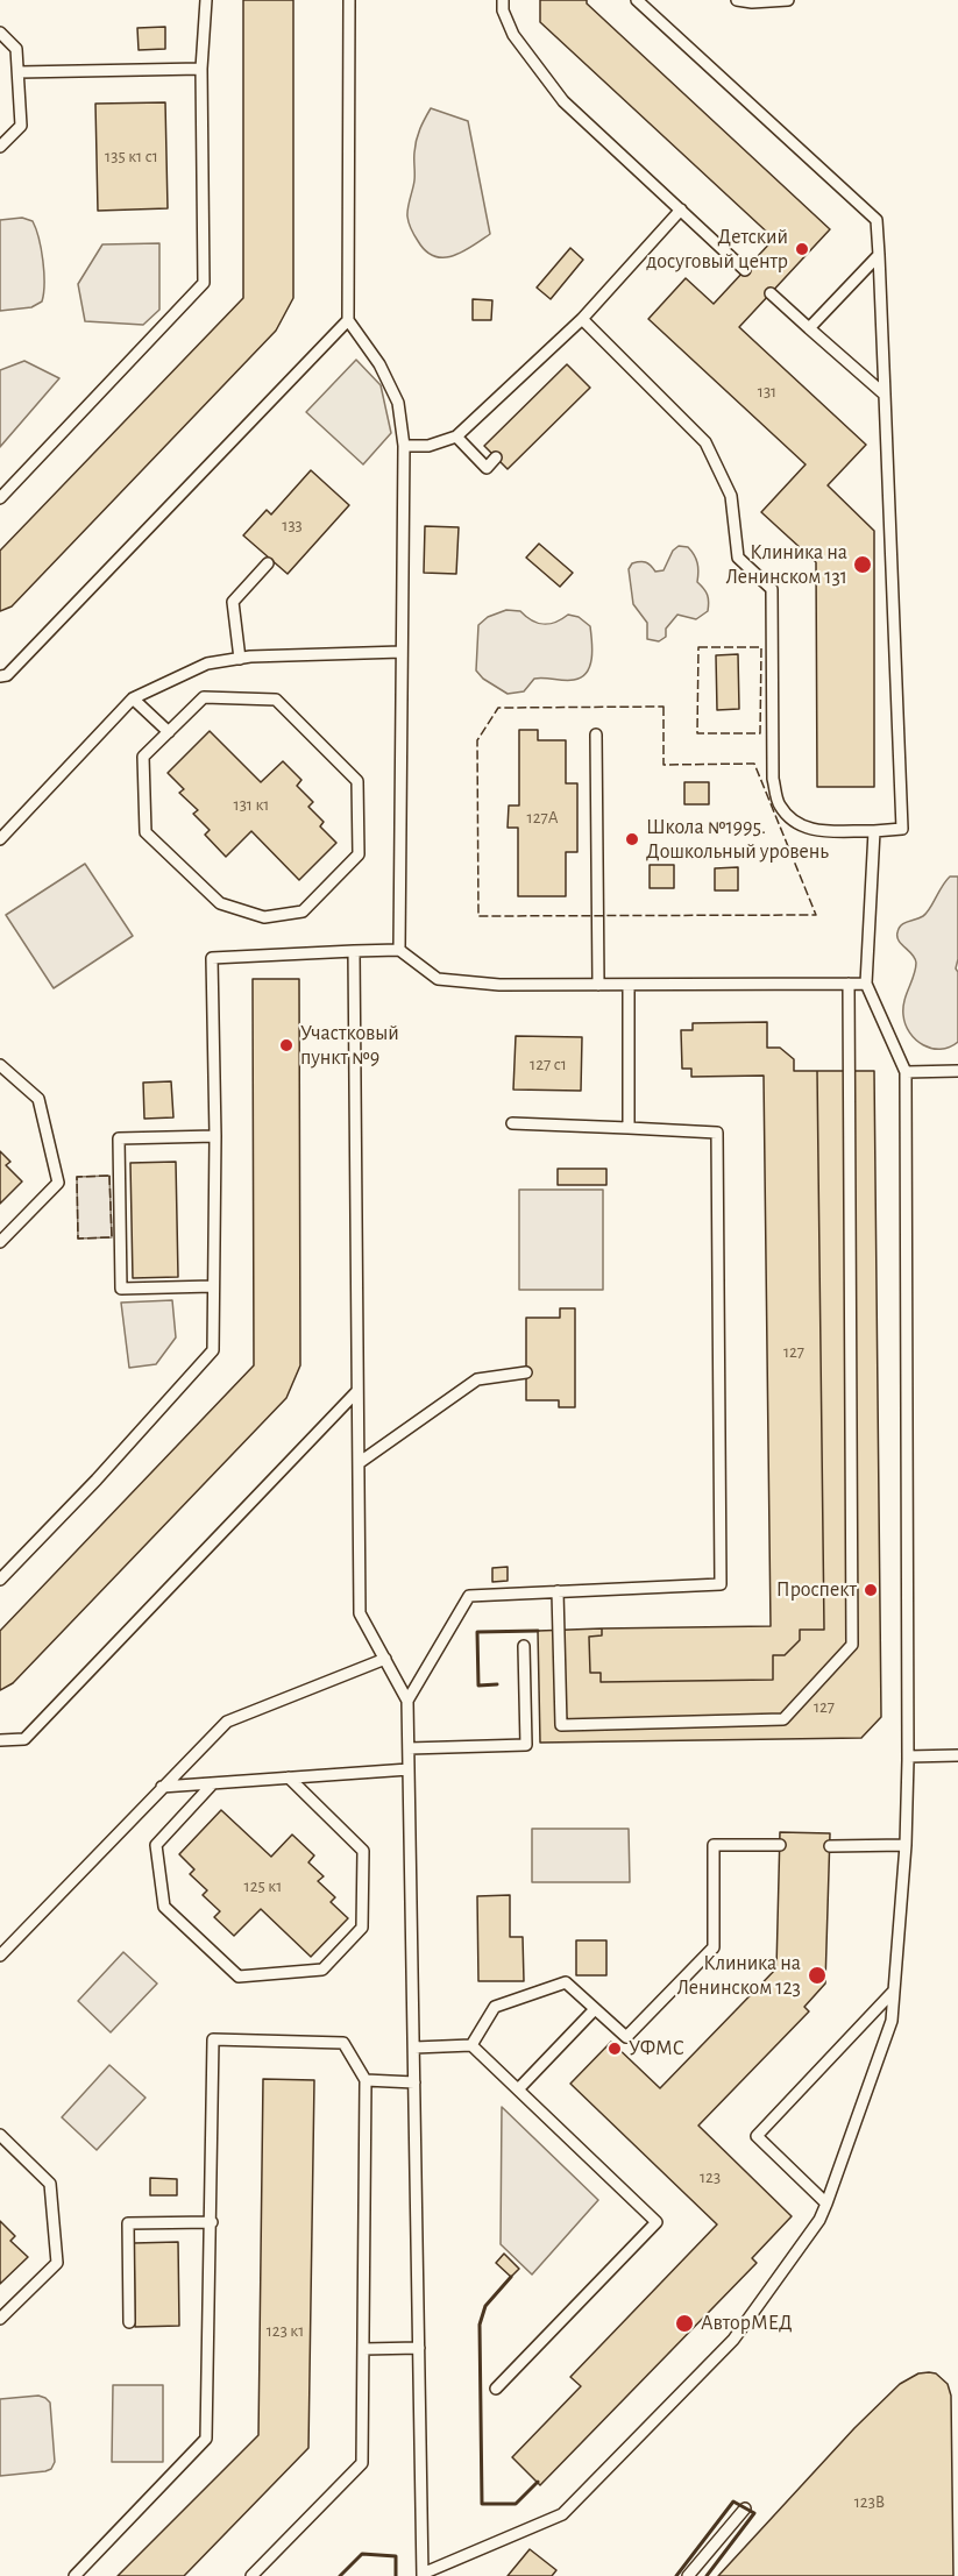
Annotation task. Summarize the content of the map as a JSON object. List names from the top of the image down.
{
  "places": [
    "Детский досуговый центр",
    "Клиника на Ленинском 131",
    "Школа №1995. Дошкольный уровень",
    "Участковый пункт №9",
    "Проспект",
    "Клиника на Ленинском 123",
    "УФМС",
    "АвторМЕД"
  ],
  "house_numbers": [
    "135 к1 с1",
    "131",
    "133",
    "131 к1",
    "127А",
    "127 с1",
    "127",
    "127",
    "125 к1",
    "123",
    "123 к1",
    "123В"
  ]
}
